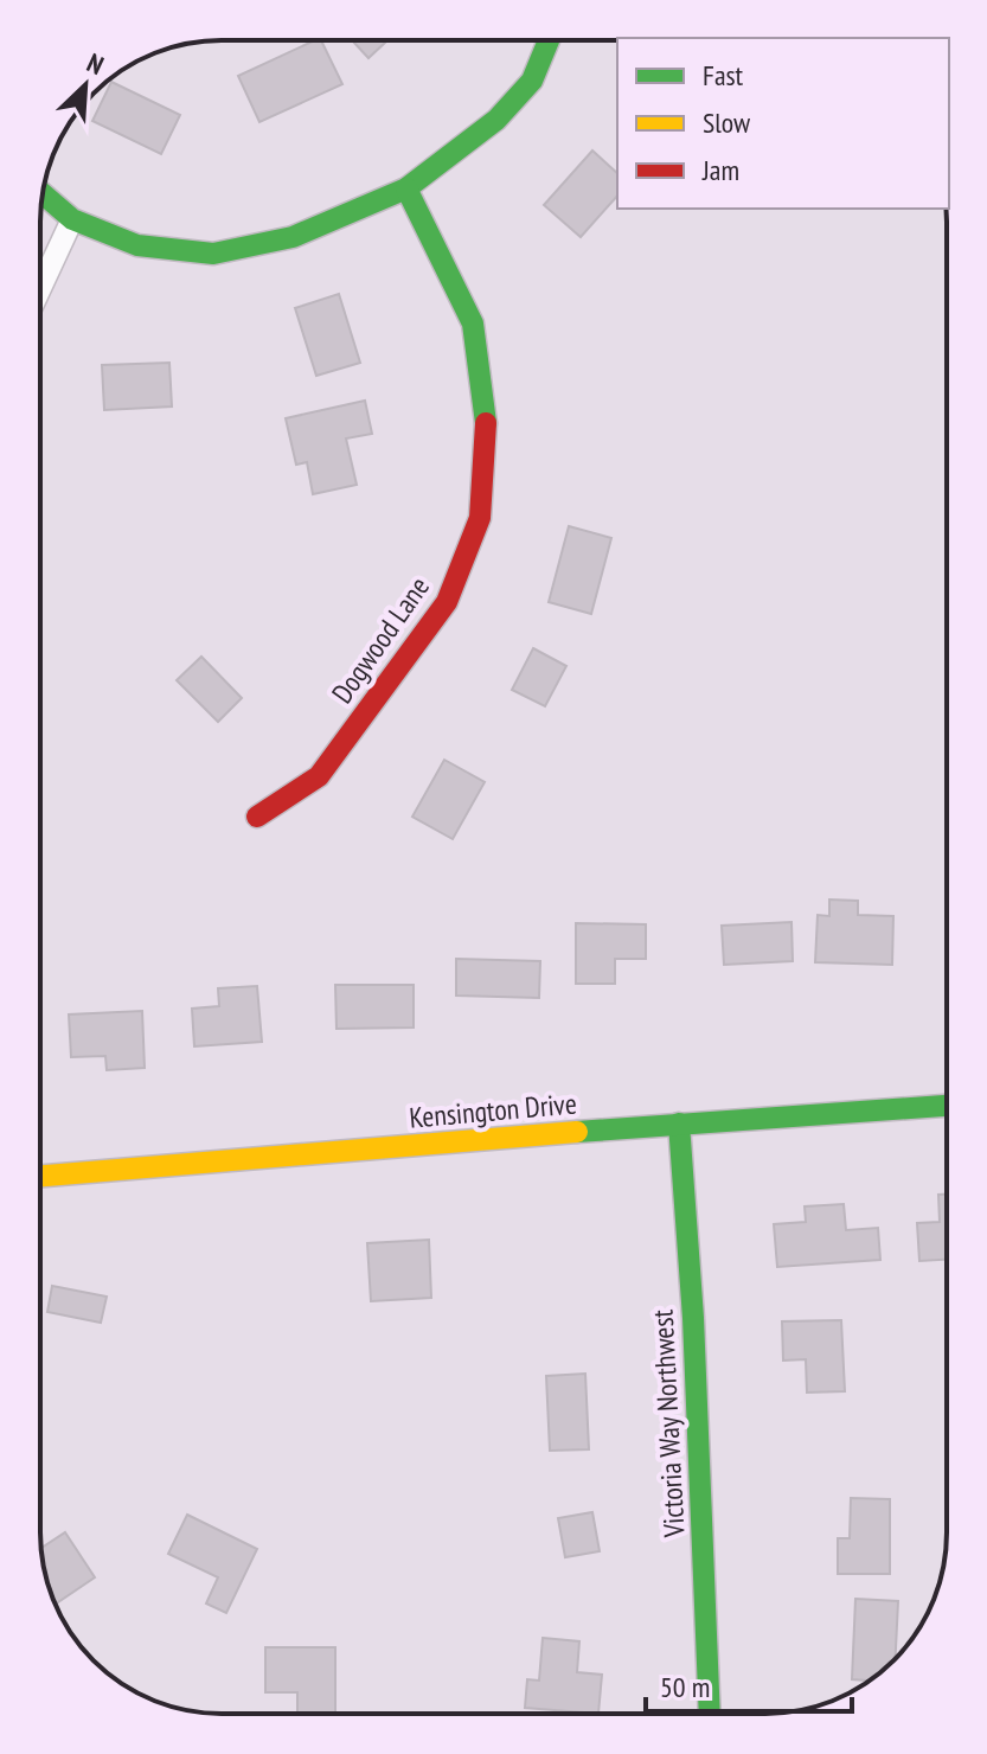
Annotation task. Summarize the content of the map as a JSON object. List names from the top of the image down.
{
  "streets": {
    "street": ["Dogwood Lane", "Kensington Drive", "Victoria Way Northwest"]
  },
  "crossings": [
    ["Kensington Drive", "Victoria Way Northwest"]
  ],
  "legend": ["Fast", "Slow", "Jam"],
  "scale_bar": "50 m",
  "north": "top right"
}
